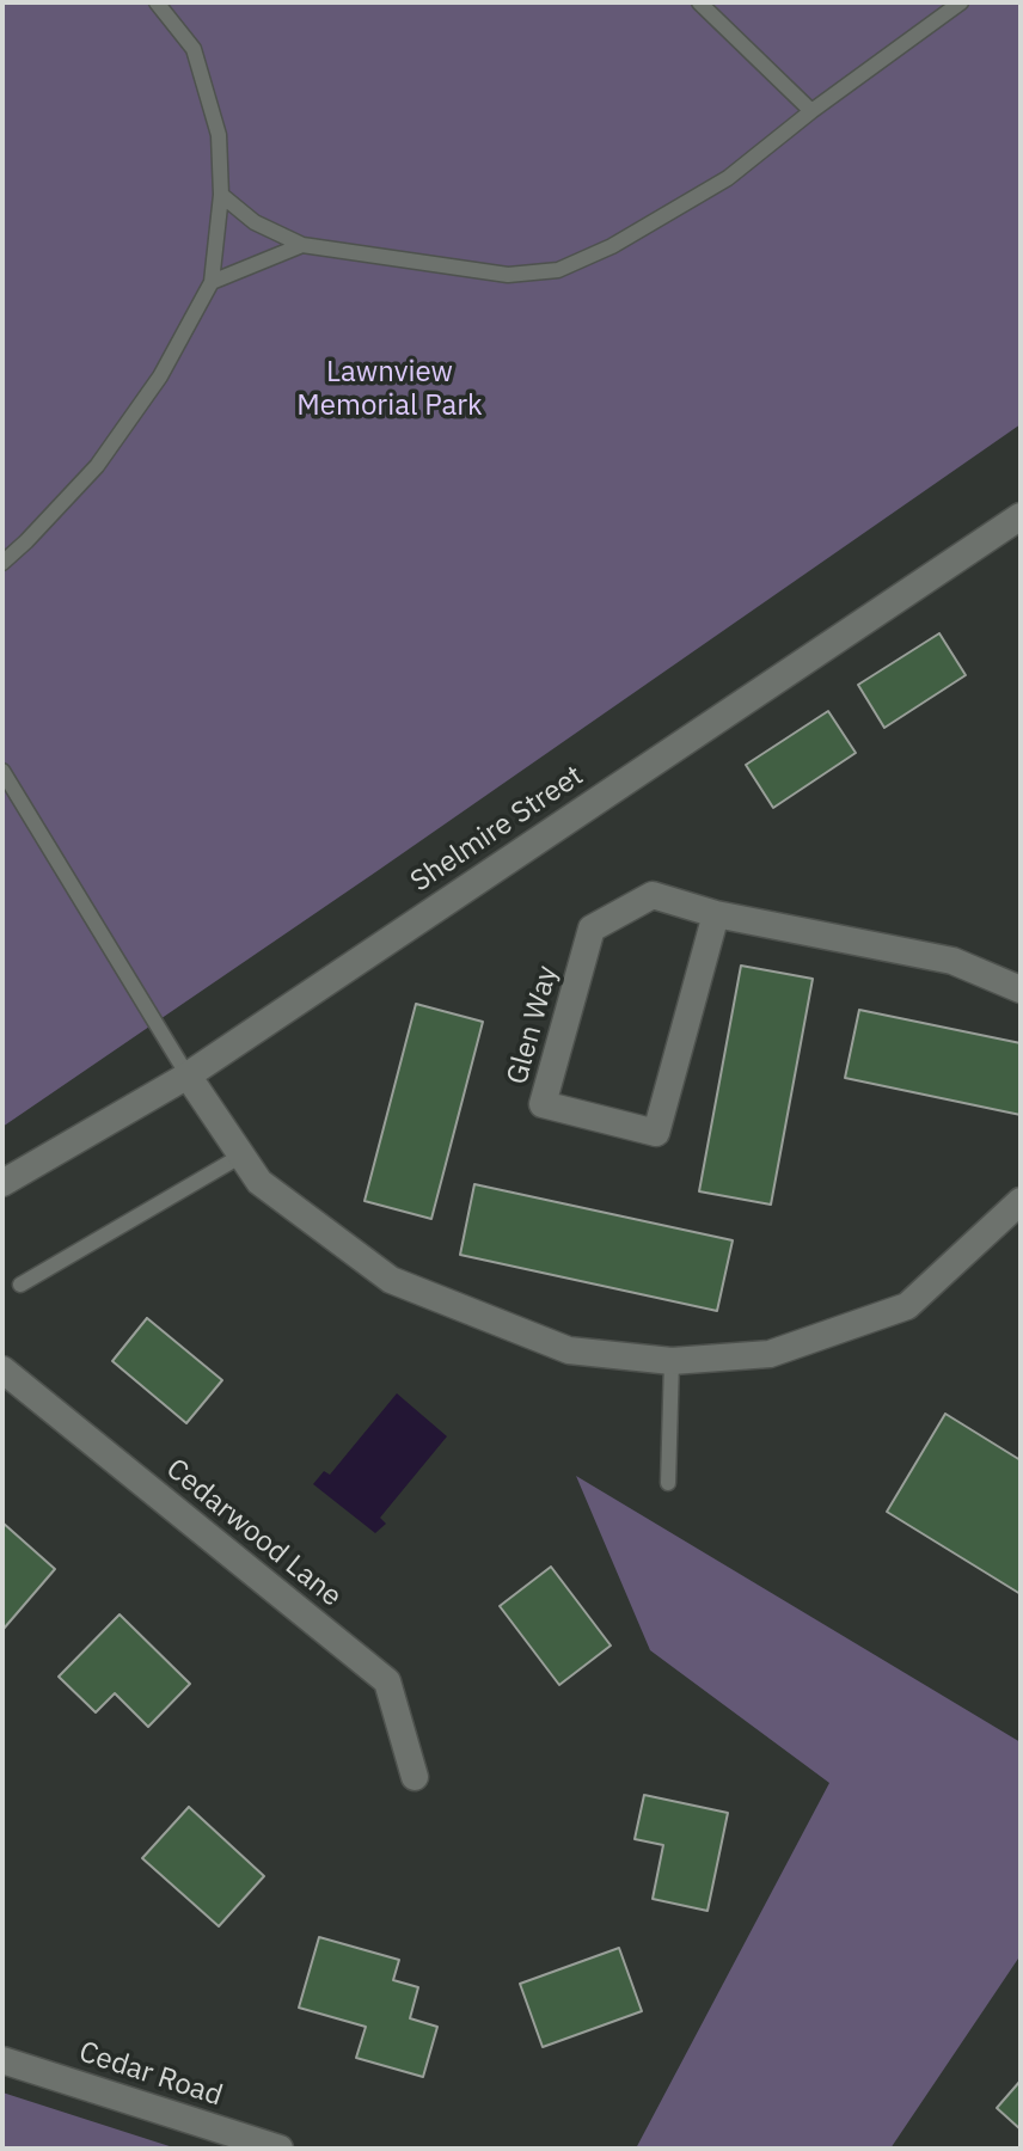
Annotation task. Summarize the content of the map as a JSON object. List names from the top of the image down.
{
  "streets": {
    "street": [
      "Shelmire Street",
      "Glen Way",
      "Cedarwood Lane",
      "Cedar Road"
    ]
  },
  "parks": ["Lawnview Memorial Park"]
}
